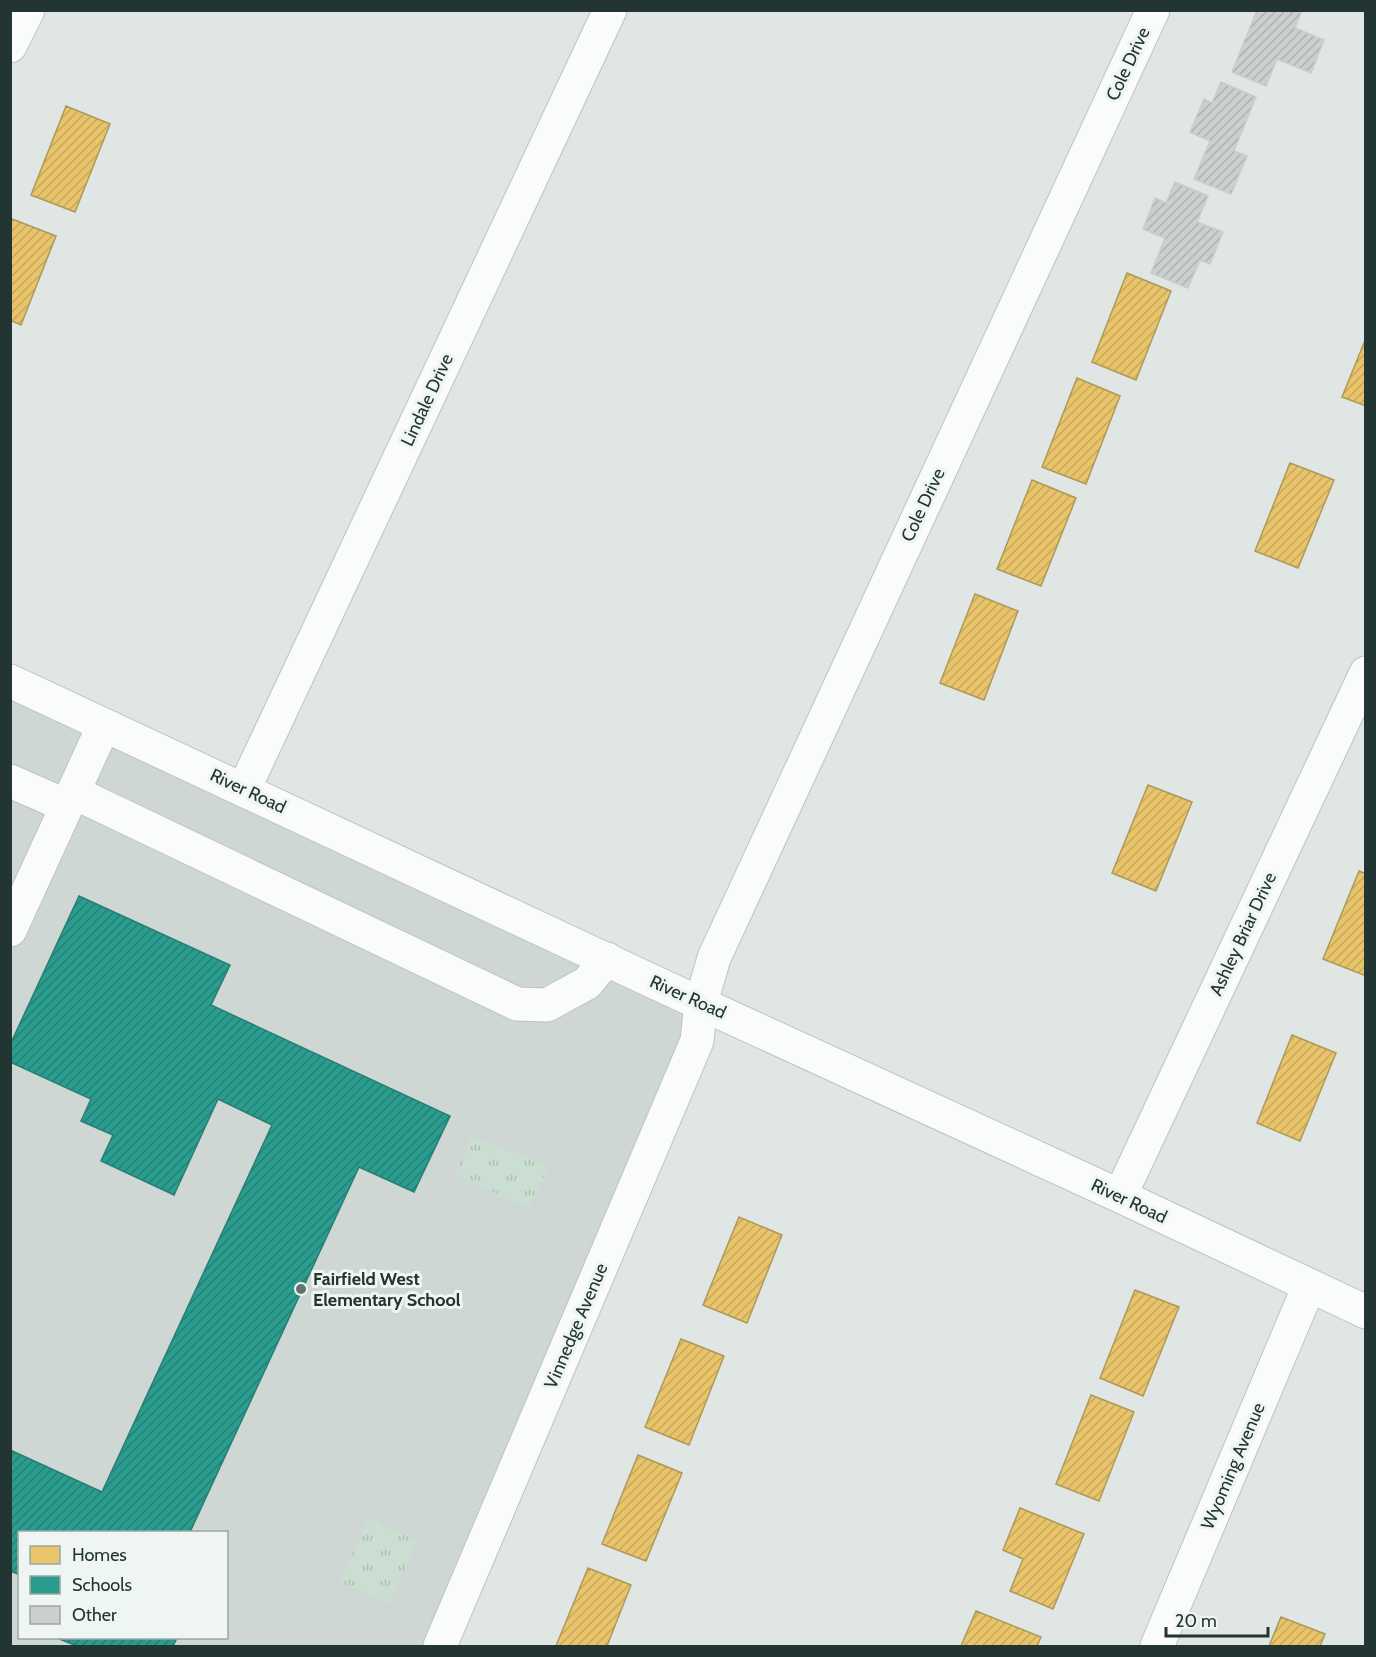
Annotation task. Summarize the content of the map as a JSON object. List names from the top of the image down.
{
  "streets": {
    "street": [
      "Cole Drive",
      "Lindale Drive",
      "River Road",
      "Ashley Briar Drive",
      "Vinnedge Avenue",
      "Wyoming Avenue"
    ]
  },
  "crossings": [
    ["Cole Drive", "River Road"],
    ["Cole Drive", "Vinnedge Avenue"],
    ["Lindale Drive", "River Road"],
    ["River Road", "Ashley Briar Drive"],
    ["River Road", "Vinnedge Avenue"],
    ["River Road", "Wyoming Avenue"]
  ],
  "places": ["Fairfield West Elementary School"],
  "legend": ["Homes", "Schools", "Other"],
  "scale_bar": "20 m"
}
